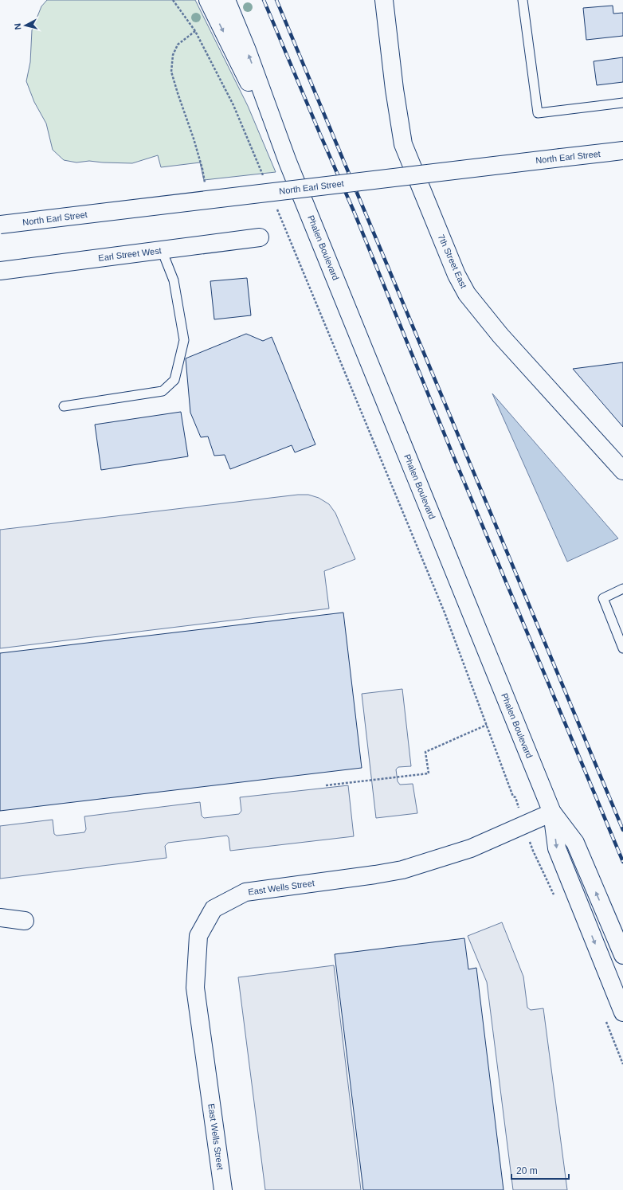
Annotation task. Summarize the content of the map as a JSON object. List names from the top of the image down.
{
  "streets": {
    "street": [
      "North Earl Street",
      "Phalen Boulevard",
      "Earl Street West",
      "7th Street East",
      "East Wells Street"
    ]
  },
  "crossings": [
    ["Phalen Boulevard", "East Wells Street"]
  ],
  "scale_bar": "20 m",
  "north": "left"
}
